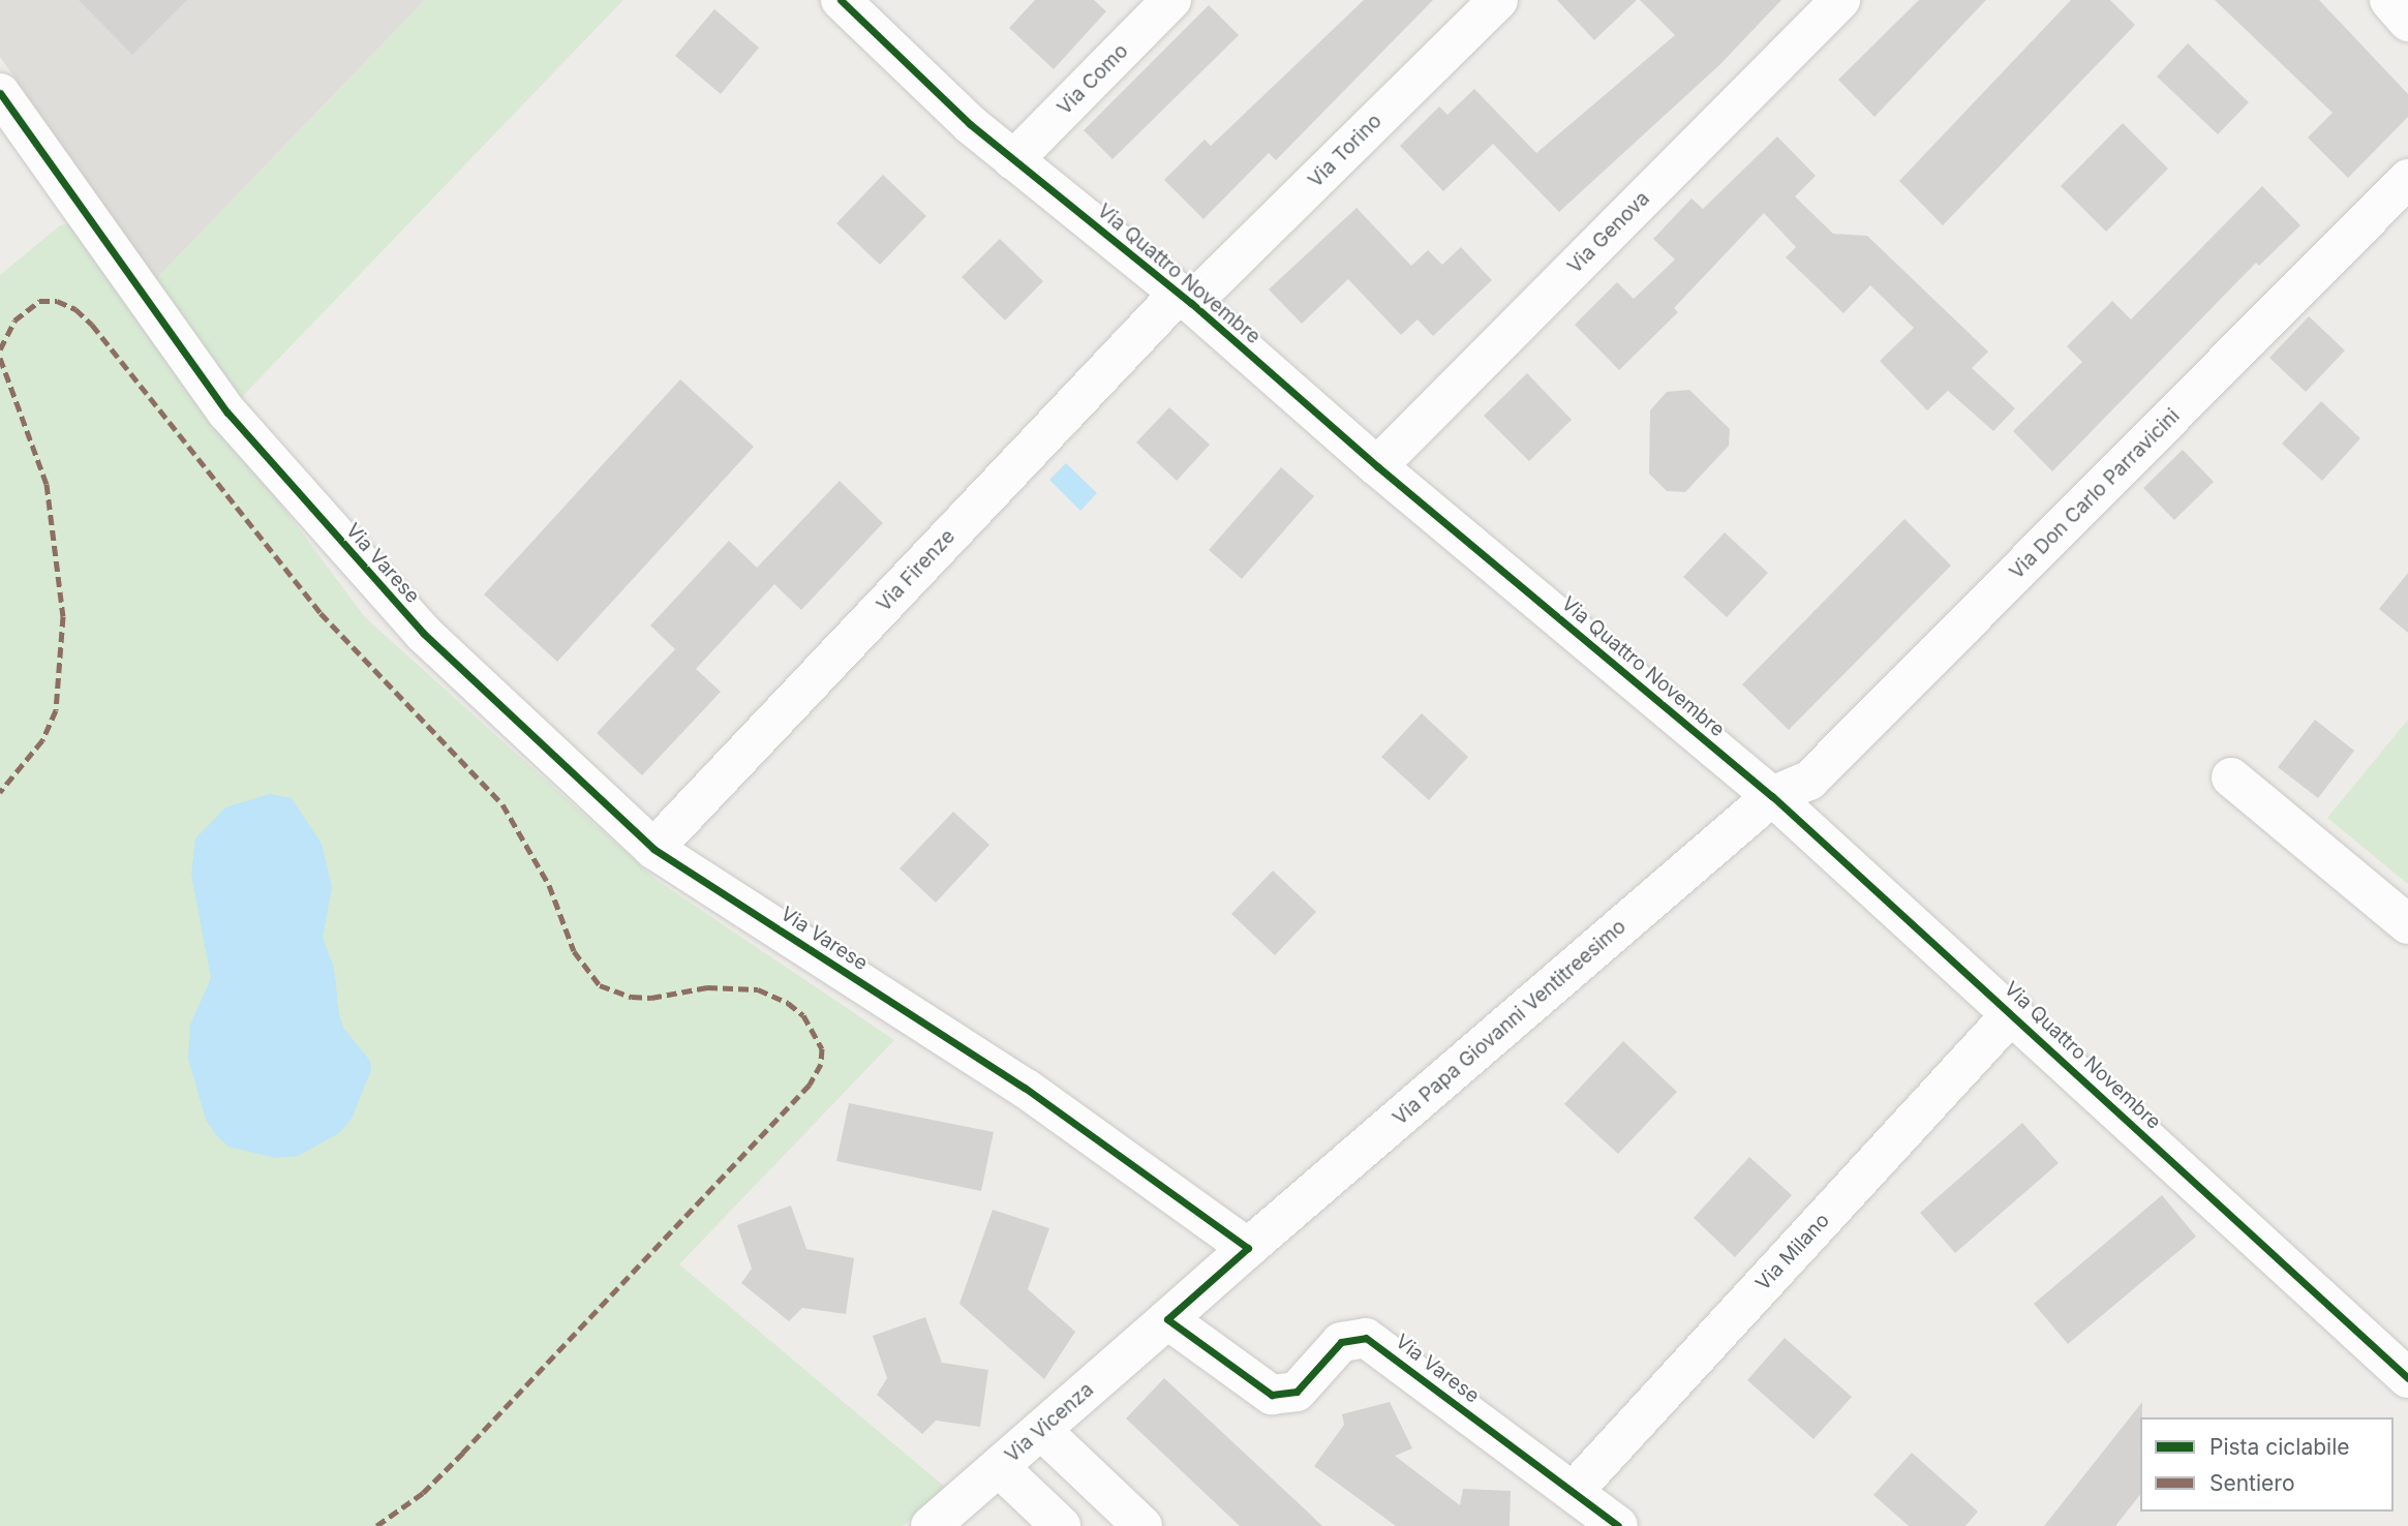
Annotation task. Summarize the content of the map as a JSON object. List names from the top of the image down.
{
  "streets": {
    "street": [
      "Via Como",
      "Via Torino",
      "Via Genova",
      "Via Quattro Novembre",
      "Via Don Carlo Parravicini",
      "Via Varese",
      "Via Firenze",
      "Via Papa Giovanni Ventitreesimo",
      "Via Milano",
      "Via Vicenza"
    ]
  },
  "crossings": [
    ["Via Como", "Via Quattro Novembre"],
    ["Via Torino", "Via Quattro Novembre"],
    ["Via Torino", "Via Firenze"],
    ["Via Genova", "Via Quattro Novembre"],
    ["Via Quattro Novembre", "Via Don Carlo Parravicini"],
    ["Via Quattro Novembre", "Via Firenze"],
    ["Via Quattro Novembre", "Via Papa Giovanni Ventitreesimo"],
    ["Via Quattro Novembre", "Via Milano"],
    ["Via Don Carlo Parravicini", "Via Papa Giovanni Ventitreesimo"],
    ["Via Varese", "Via Firenze"],
    ["Via Varese", "Via Papa Giovanni Ventitreesimo"],
    ["Via Varese", "Via Milano"],
    ["Via Varese", "Via Vicenza"]
  ],
  "legend": ["Pista ciclabile", "Sentiero"]
}
